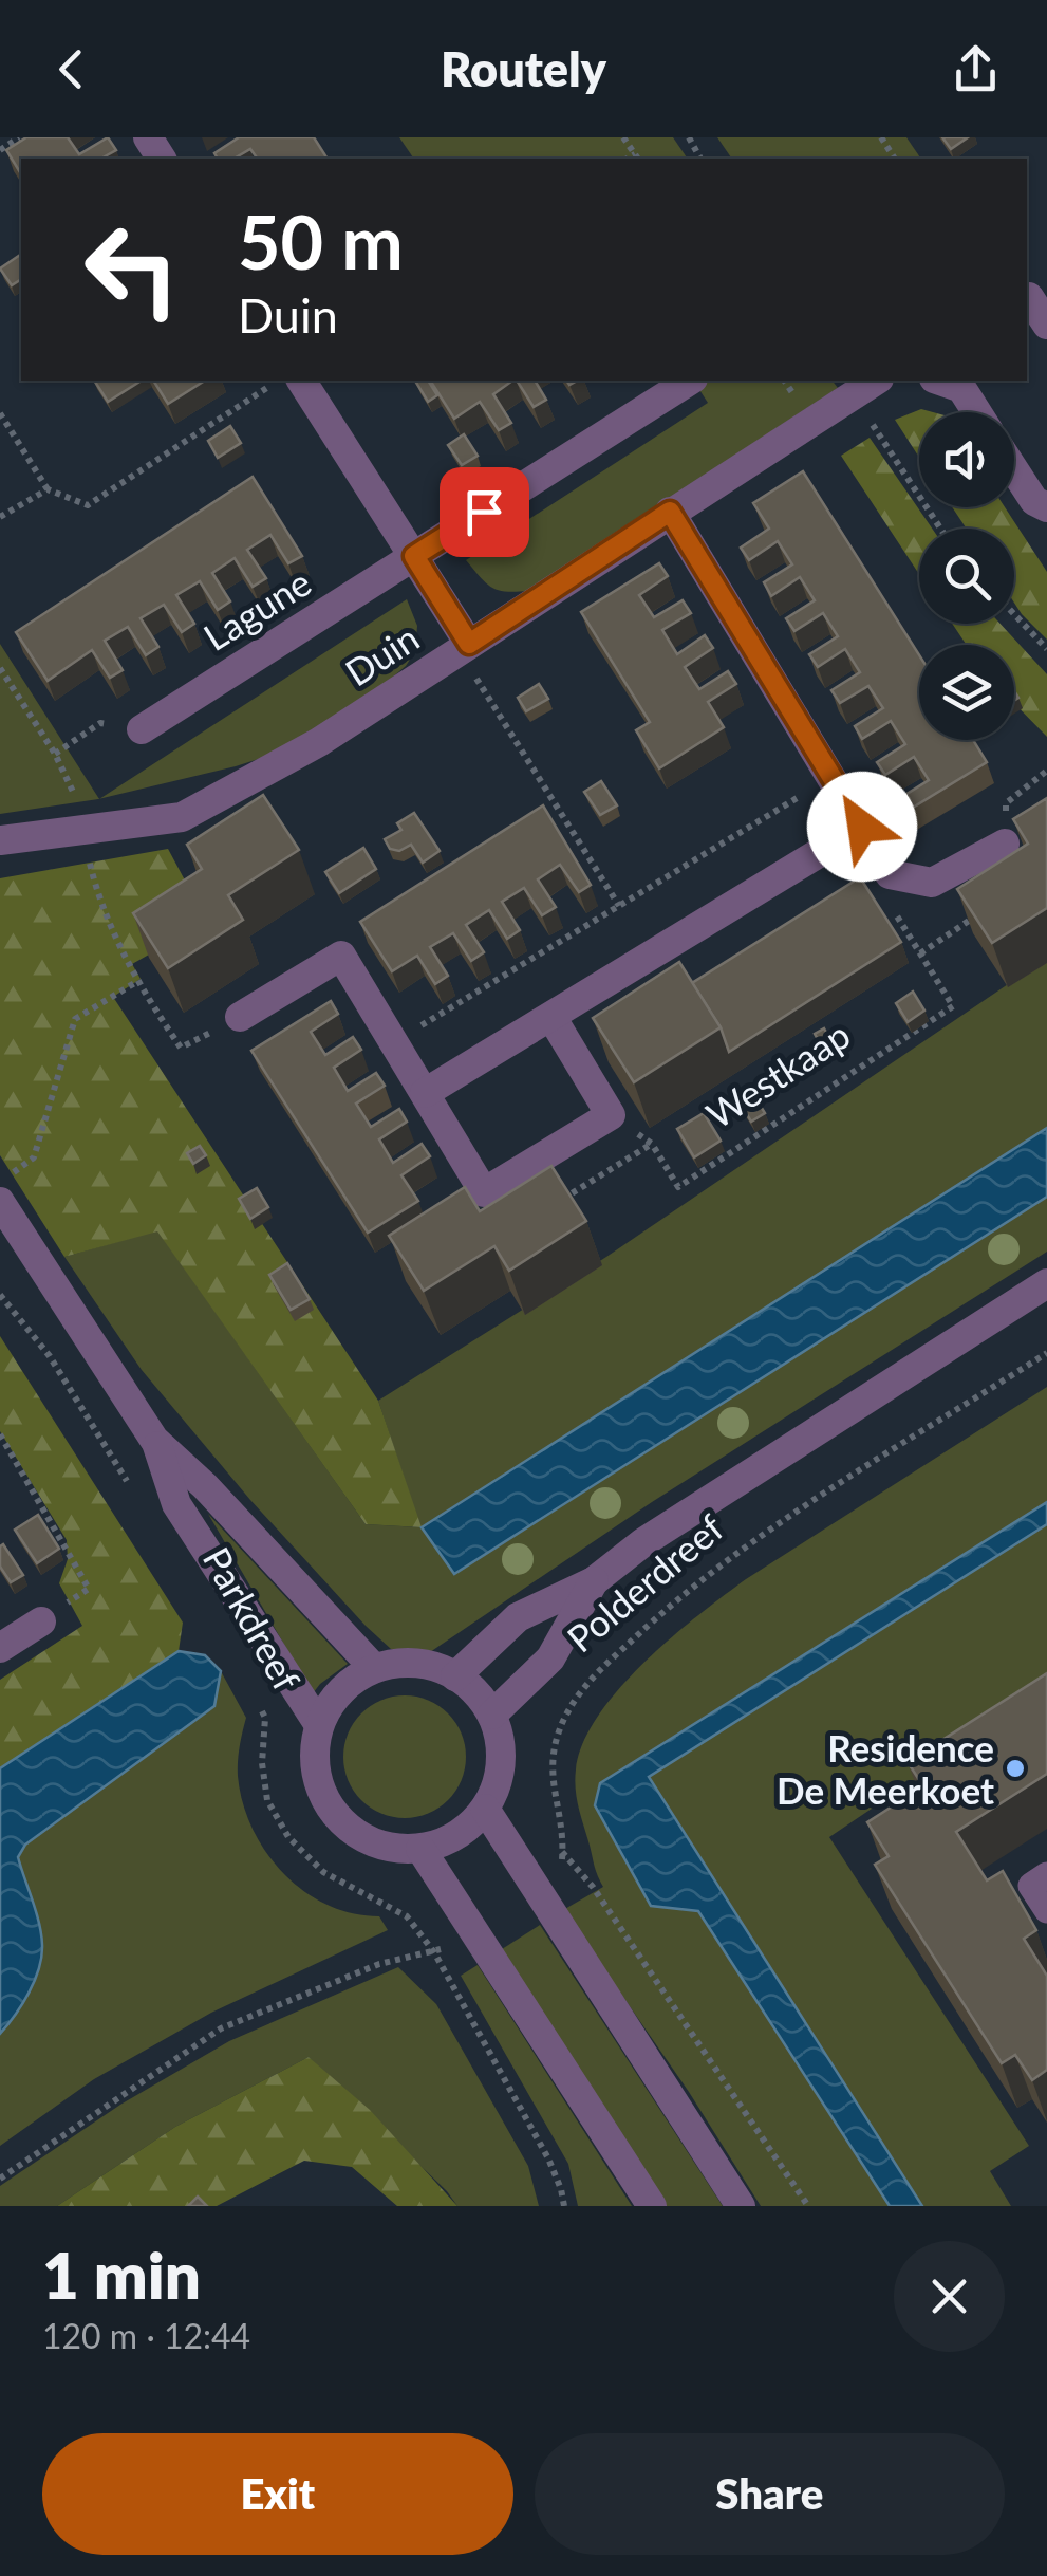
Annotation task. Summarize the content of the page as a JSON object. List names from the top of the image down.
{
  "streets": {
    "street": [
      "Lagune",
      "Duin",
      "Polderdreef",
      "Parkdreef"
    ],
    "path": ["Westkaap"]
  },
  "crossings": [
    ["Polderdreef", "Parkdreef"]
  ],
  "places": ["Residence De Meerkoet"],
  "page": {
    "header": "Routely",
    "turn": ["50 m", "Duin"],
    "heading": ["1 min", "120 m · 12:44"],
    "buttons": ["Exit", "Share"]
  }
}
